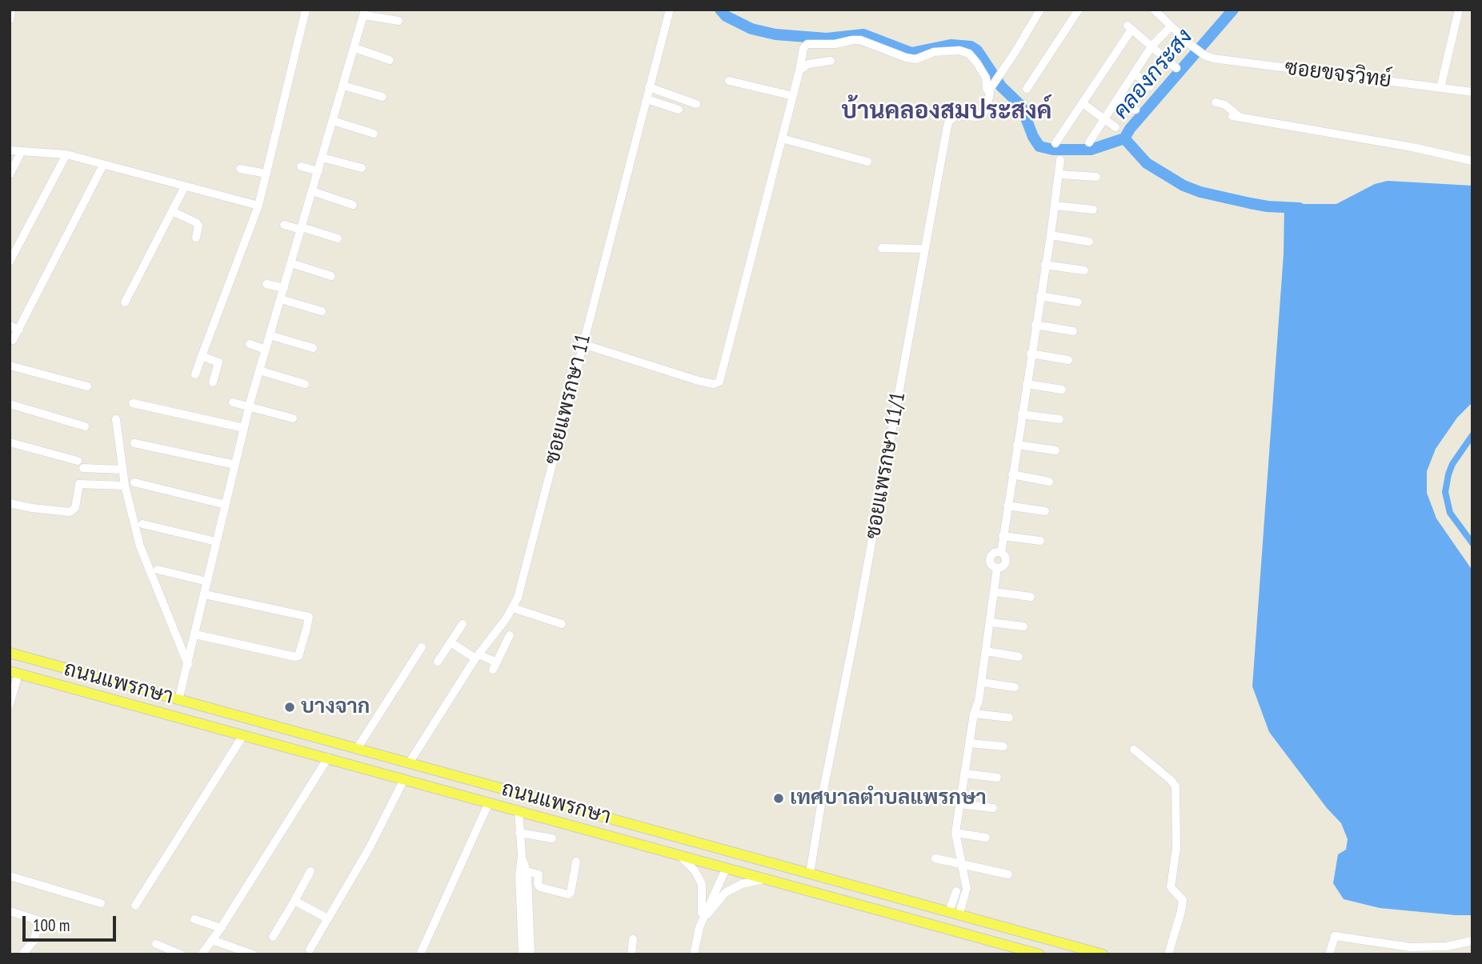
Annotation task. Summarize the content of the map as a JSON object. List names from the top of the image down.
{
  "streets": {
    "main road": ["ถนนแพรกษา"],
    "street": ["ซอยขจรวิทย์", "ซอยแพรกษา 11", "ซอยแพรกษา 11/1"]
  },
  "crossings": [
    ["ซอยแพรกษา 11", "ถนนแพรกษา"],
    ["ซอยแพรกษา 11/1", "ถนนแพรกษา"]
  ],
  "districts": ["บ้านคลองสมประสงค์"],
  "water": ["คลองกระสง"],
  "places": ["บางจาก", "เทศบาลตำบลแพรกษา"],
  "scale_bar": "100 m"
}
